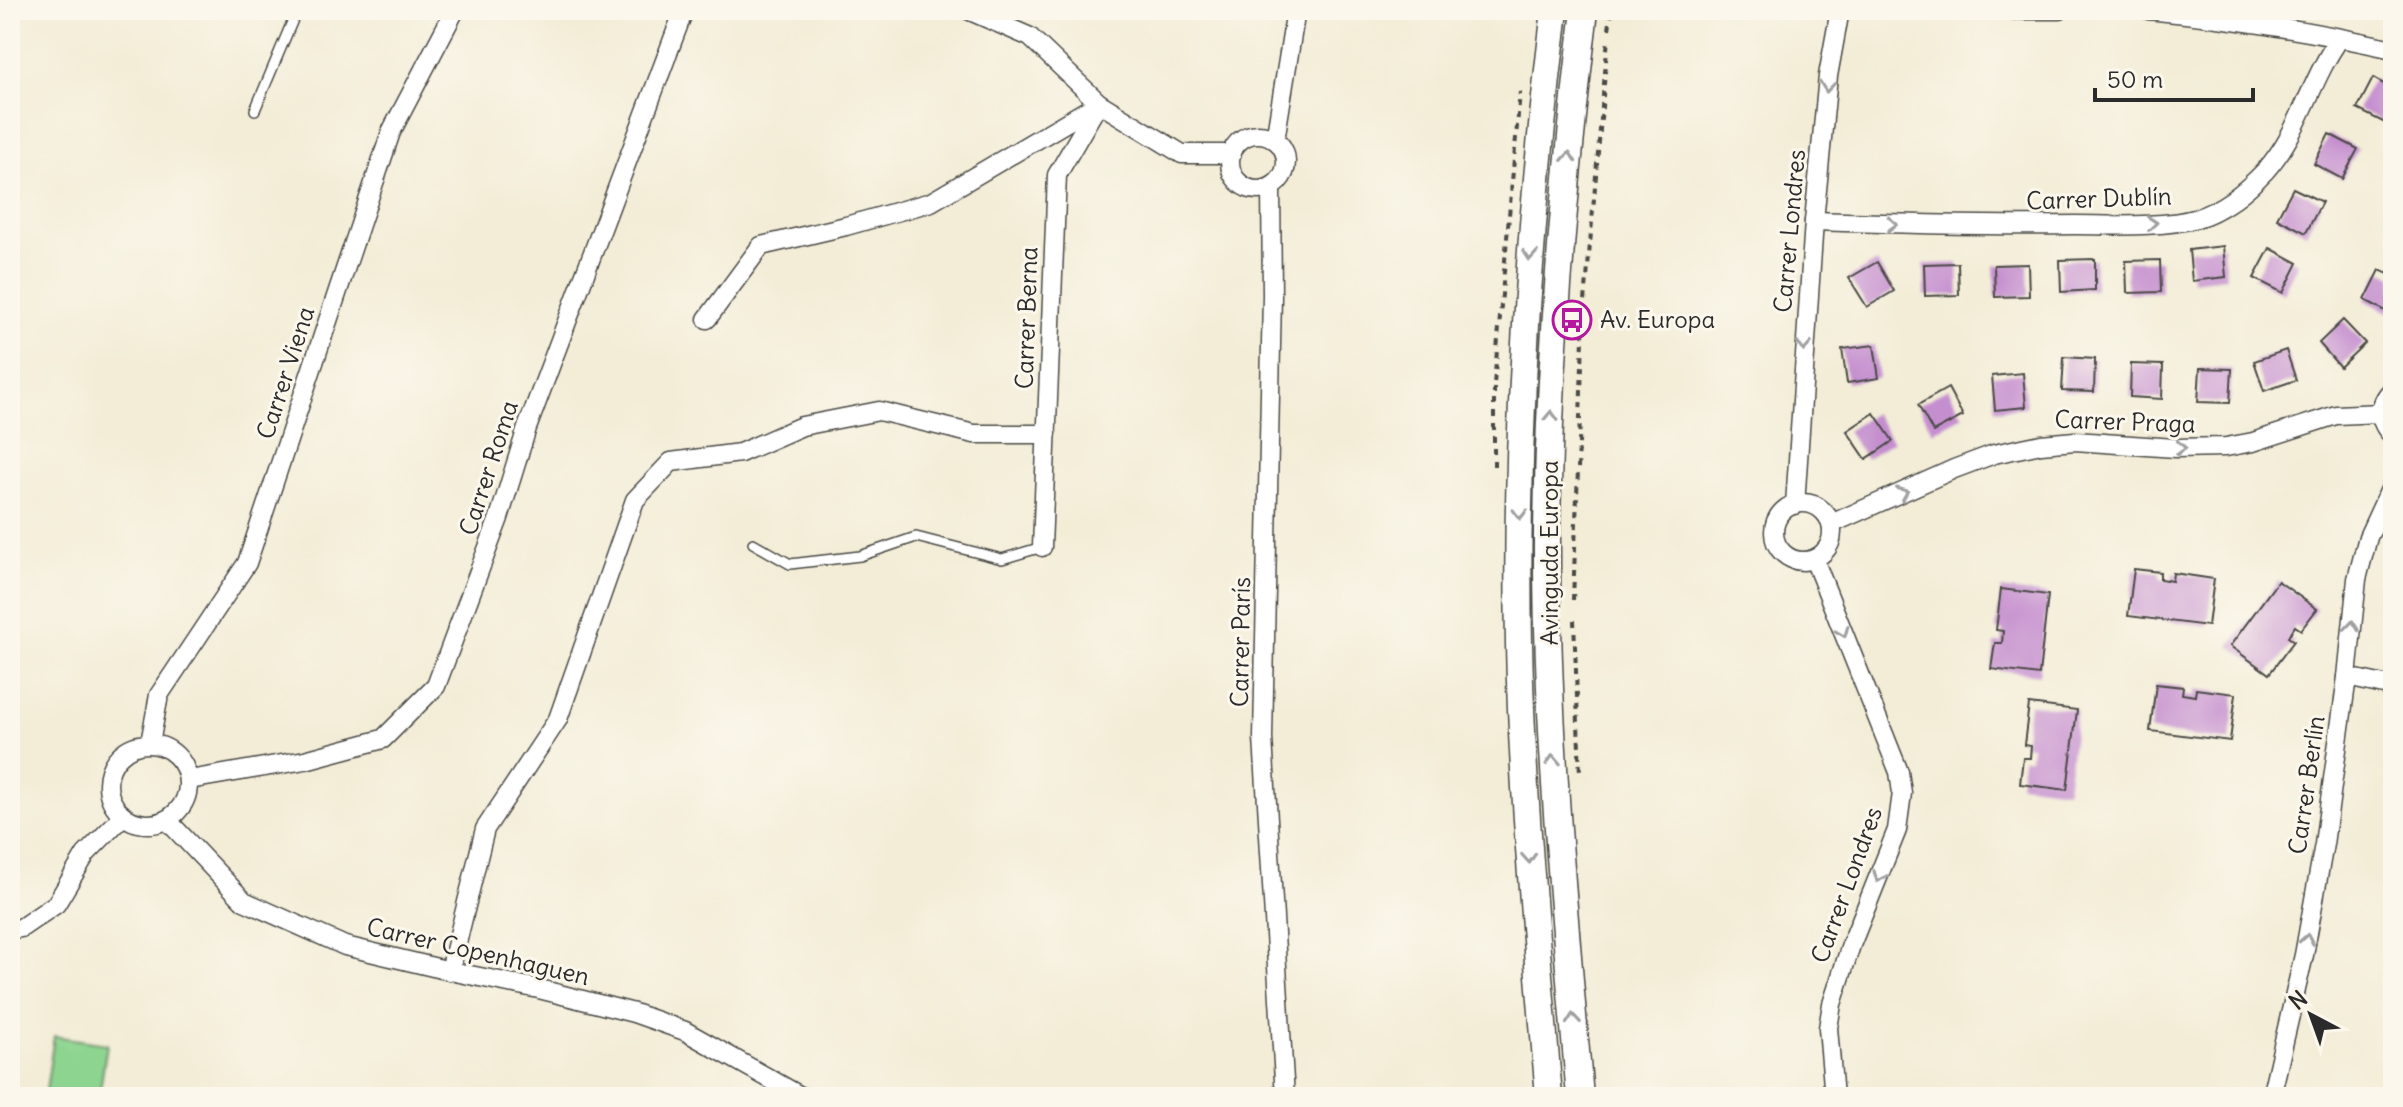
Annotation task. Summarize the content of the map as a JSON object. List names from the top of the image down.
{
  "streets": {
    "main road": ["Avinguda Europa"],
    "street": [
      "Carrer Dublín",
      "Carrer Londres",
      "Carrer Berna",
      "Carrer Viena",
      "Carrer Praga",
      "Carrer Roma",
      "Carrer París",
      "Carrer Berlín",
      "Carrer Copenhaguen"
    ]
  },
  "crossings": [
    ["Carrer Dublín", "Carrer Londres"],
    ["Carrer Londres", "Carrer Praga"],
    ["Carrer Viena", "Carrer Roma"],
    ["Carrer Viena", "Carrer Copenhaguen"],
    ["Carrer Roma", "Carrer Copenhaguen"]
  ],
  "one_way": [
    "Carrer Dublín",
    "Carrer Londres",
    "Carrer Praga",
    "Carrer Berlín"
  ],
  "places": {
    "bus stop": ["Av. Europa"]
  },
  "scale_bar": "50 m",
  "north": "top left"
}
